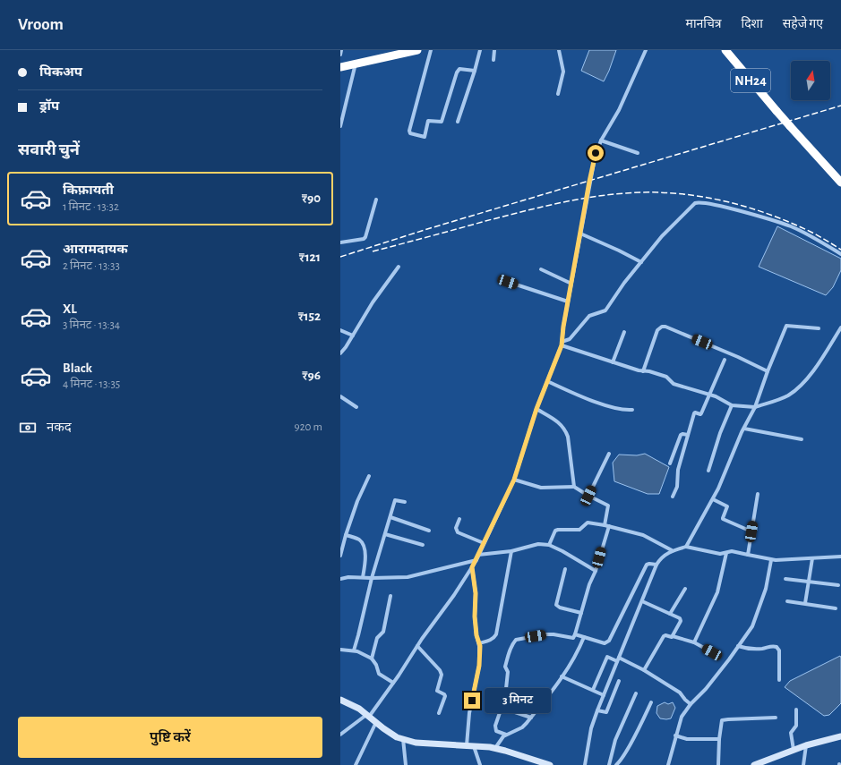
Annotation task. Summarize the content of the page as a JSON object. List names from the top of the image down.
{
  "streets": {
    "highway": ["NH24"]
  },
  "north": "top",
  "page": {
    "header": "Vroom",
    "nav": ["मानचित्र", "दिशा", "सहेजे गए"],
    "banner": ["पिकअप", "ड्रॉप"],
    "heading": "सवारी चुनें",
    "list": [
      {
        "name": "किफ़ायती",
        "note": "1 मिनट · 13:32",
        "value": "₹90"
      },
      {
        "name": "आरामदायक",
        "note": "2 मिनट · 13:33",
        "value": "₹121"
      },
      {
        "name": "XL",
        "note": "3 मिनट · 13:34",
        "value": "₹152"
      },
      {
        "name": "Black",
        "note": "4 मिनट · 13:35",
        "value": "₹96"
      }
    ],
    "pay": ["नकद", "920 m"],
    "bubble": "3 मिनट",
    "buttons": "पुष्टि करें"
  }
}
